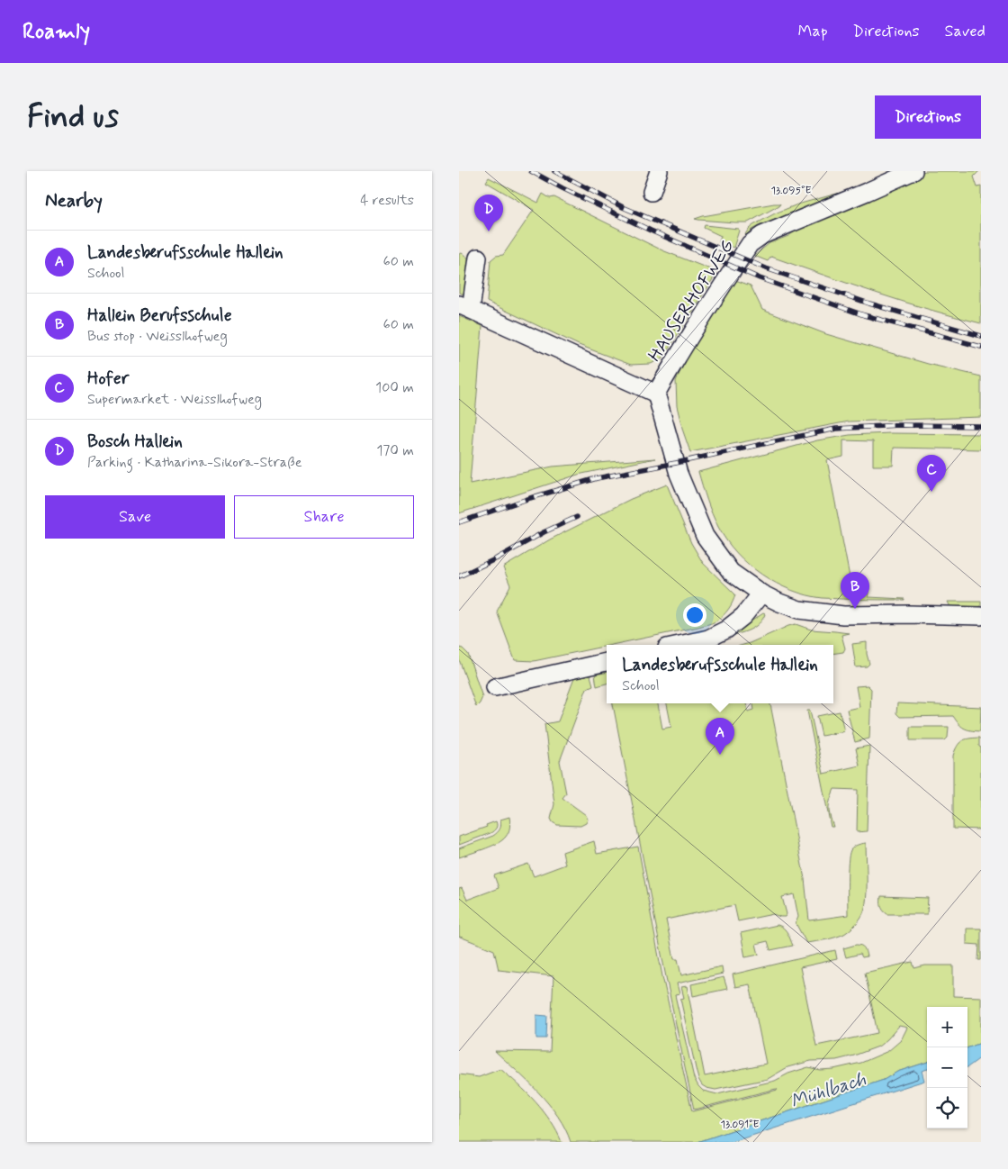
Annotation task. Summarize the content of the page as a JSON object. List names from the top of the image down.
{
  "streets": {
    "street": ["HAUSERHOFWEG"]
  },
  "water": ["Mühlbach"],
  "page": {
    "header": "Roamly",
    "nav": ["Map", "Directions", "Saved"],
    "buttons": [
      "Directions",
      ["Save", "Share"]
    ],
    "title": "Find us",
    "heading": ["Nearby", "4 results"],
    "pins": [
      "D",
      "C",
      "B",
      "A"
    ],
    "list": [
      {
        "mark": "A",
        "name": "Landesberufsschule Hallein",
        "note": "School",
        "value": "60 m"
      },
      {
        "mark": "B",
        "name": "Hallein Berufsschule",
        "note": "Bus stop · Weisslhofweg",
        "value": "60 m"
      },
      {
        "mark": "C",
        "name": "Hofer",
        "note": "Supermarket · Weisslhofweg",
        "value": "100 m"
      },
      {
        "mark": "D",
        "name": "Bosch Hallein",
        "note": "Parking · Katharina-Sikora-Straße",
        "value": "170 m"
      }
    ],
    "popup": ["Landesberufsschule Hallein", "School"],
    "map_buttons": ["+", "−"]
  },
  "coordinates": ["13.095°E", "13.091°E"]
}
